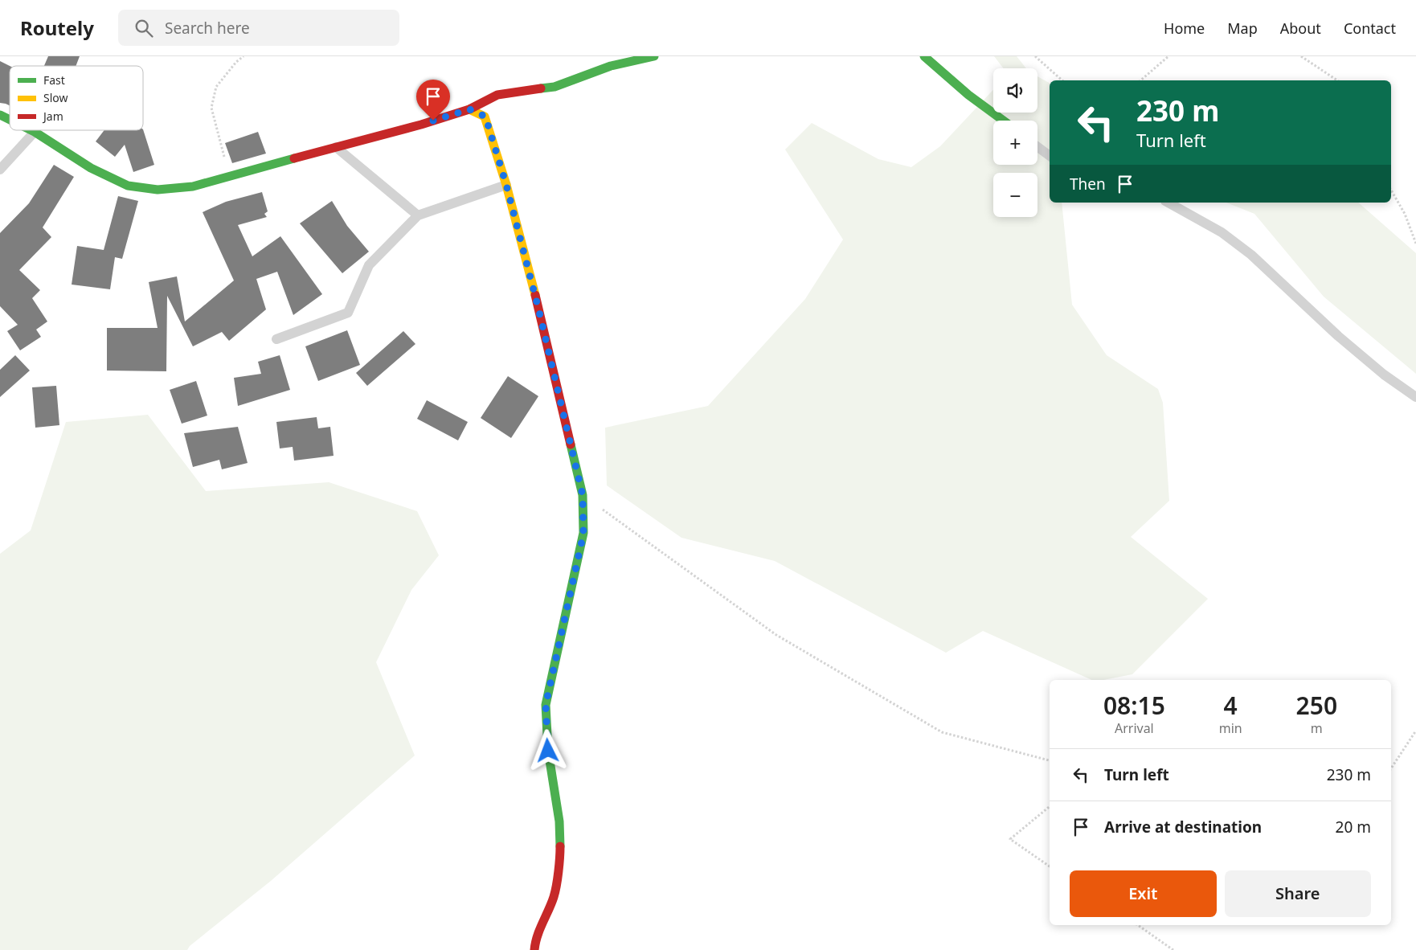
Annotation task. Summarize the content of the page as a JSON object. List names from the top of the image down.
{
  "legend": ["Fast", "Slow", "Jam"],
  "page": {
    "header": "Routely",
    "search": "Search here",
    "nav": [
      "Home",
      "Map",
      "About",
      "Contact"
    ],
    "map_buttons": ["+", "−"],
    "turn": ["230 m", "Turn left"],
    "then": "Then",
    "eta": [
      "08:15",
      "Arrival",
      "4",
      "min",
      "250",
      "m"
    ],
    "list": [
      {
        "name": "Turn left",
        "value": "230 m"
      },
      {
        "name": "Arrive at destination",
        "value": "20 m"
      }
    ],
    "buttons": ["Exit", "Share"]
  }
}
